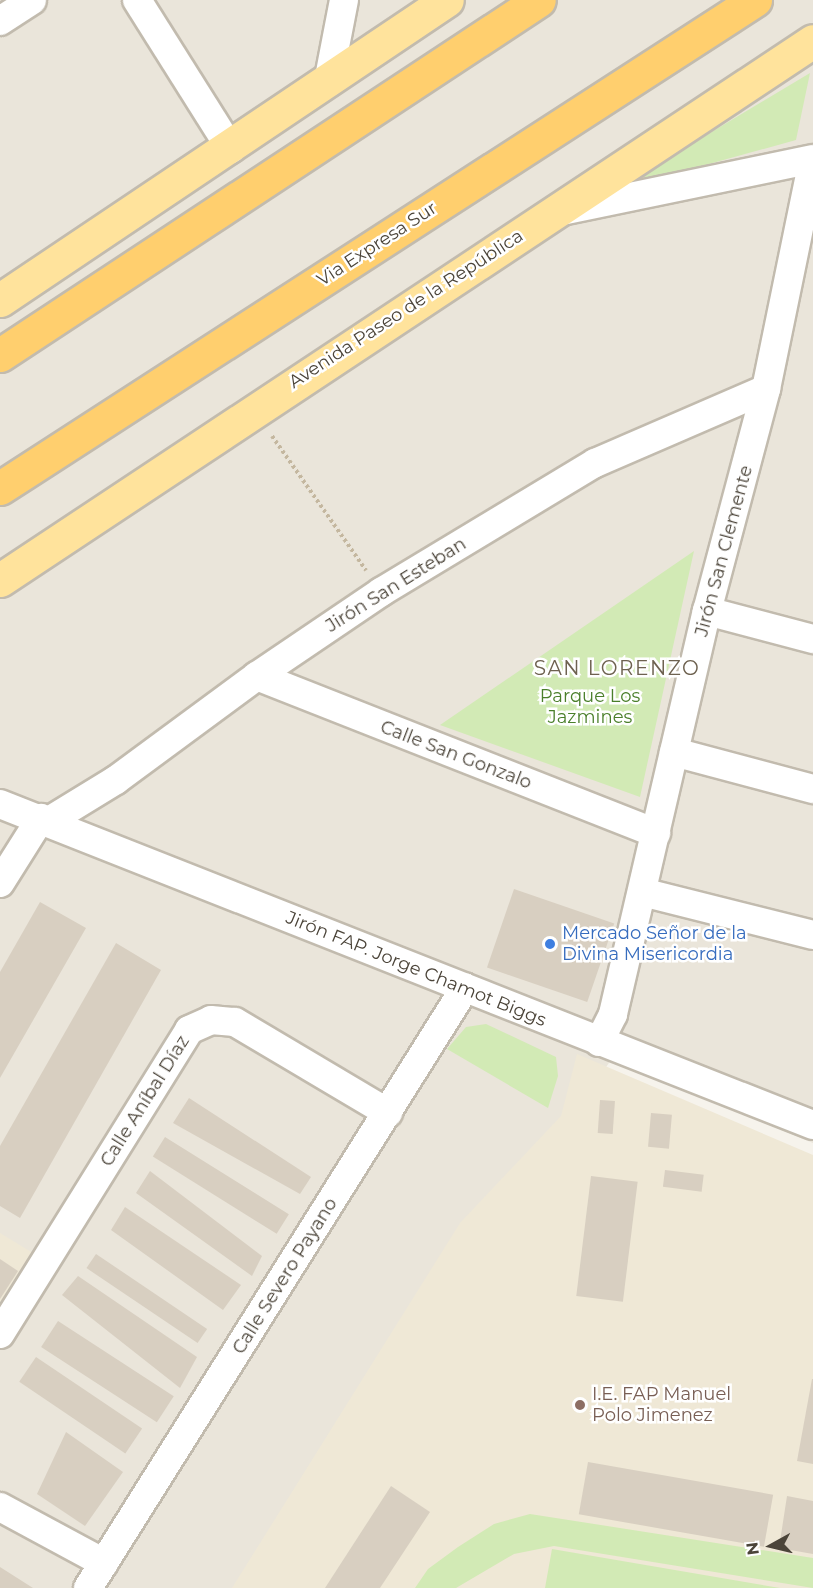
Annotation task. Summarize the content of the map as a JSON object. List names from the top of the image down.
{
  "streets": {
    "highway": ["Via Expresa Sur"],
    "main road": ["Avenida Paseo de la República"],
    "street": [
      "Jirón San Clemente",
      "Jirón San Esteban",
      "Calle San Gonzalo",
      "Jirón FAP. Jorge Chamot Biggs",
      "Calle Aníbal Díaz",
      "Calle Severo Payano"
    ]
  },
  "crossings": [
    ["Jirón San Clemente", "Jirón San Esteban"],
    ["Jirón San Clemente", "Calle San Gonzalo"],
    ["Jirón San Clemente", "Jirón FAP. Jorge Chamot Biggs"],
    ["Jirón San Esteban", "Calle San Gonzalo"],
    ["Jirón San Esteban", "Jirón FAP. Jorge Chamot Biggs"],
    ["Jirón FAP. Jorge Chamot Biggs", "Calle Severo Payano"],
    ["Calle Aníbal Díaz", "Calle Severo Payano"]
  ],
  "districts": ["SAN LORENZO"],
  "parks": ["Parque Los Jazmines"],
  "places": ["Mercado Señor de la Divina Misericordia", "I.E. FAP Manuel Polo Jimenez"],
  "north": "left"
}
